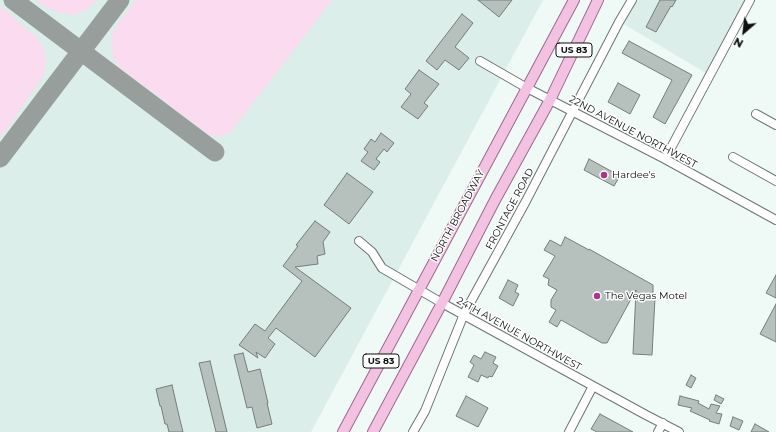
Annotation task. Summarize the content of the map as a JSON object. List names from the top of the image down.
{
  "streets": {
    "main road": ["US 83", "NORTH BROADWAY"],
    "street": ["22ND AVENUE NORTHWEST", "FRONTAGE ROAD", "24TH AVENUE NORTHWEST"]
  },
  "crossings": [
    ["US 83", "22ND AVENUE NORTHWEST"],
    ["US 83", "24TH AVENUE NORTHWEST"],
    ["22ND AVENUE NORTHWEST", "FRONTAGE ROAD"],
    ["22ND AVENUE NORTHWEST", "NORTH BROADWAY"],
    ["FRONTAGE ROAD", "24TH AVENUE NORTHWEST"],
    ["NORTH BROADWAY", "24TH AVENUE NORTHWEST"]
  ],
  "places": ["Hardee's", "The Vegas Motel"],
  "north": "bottom left"
}
